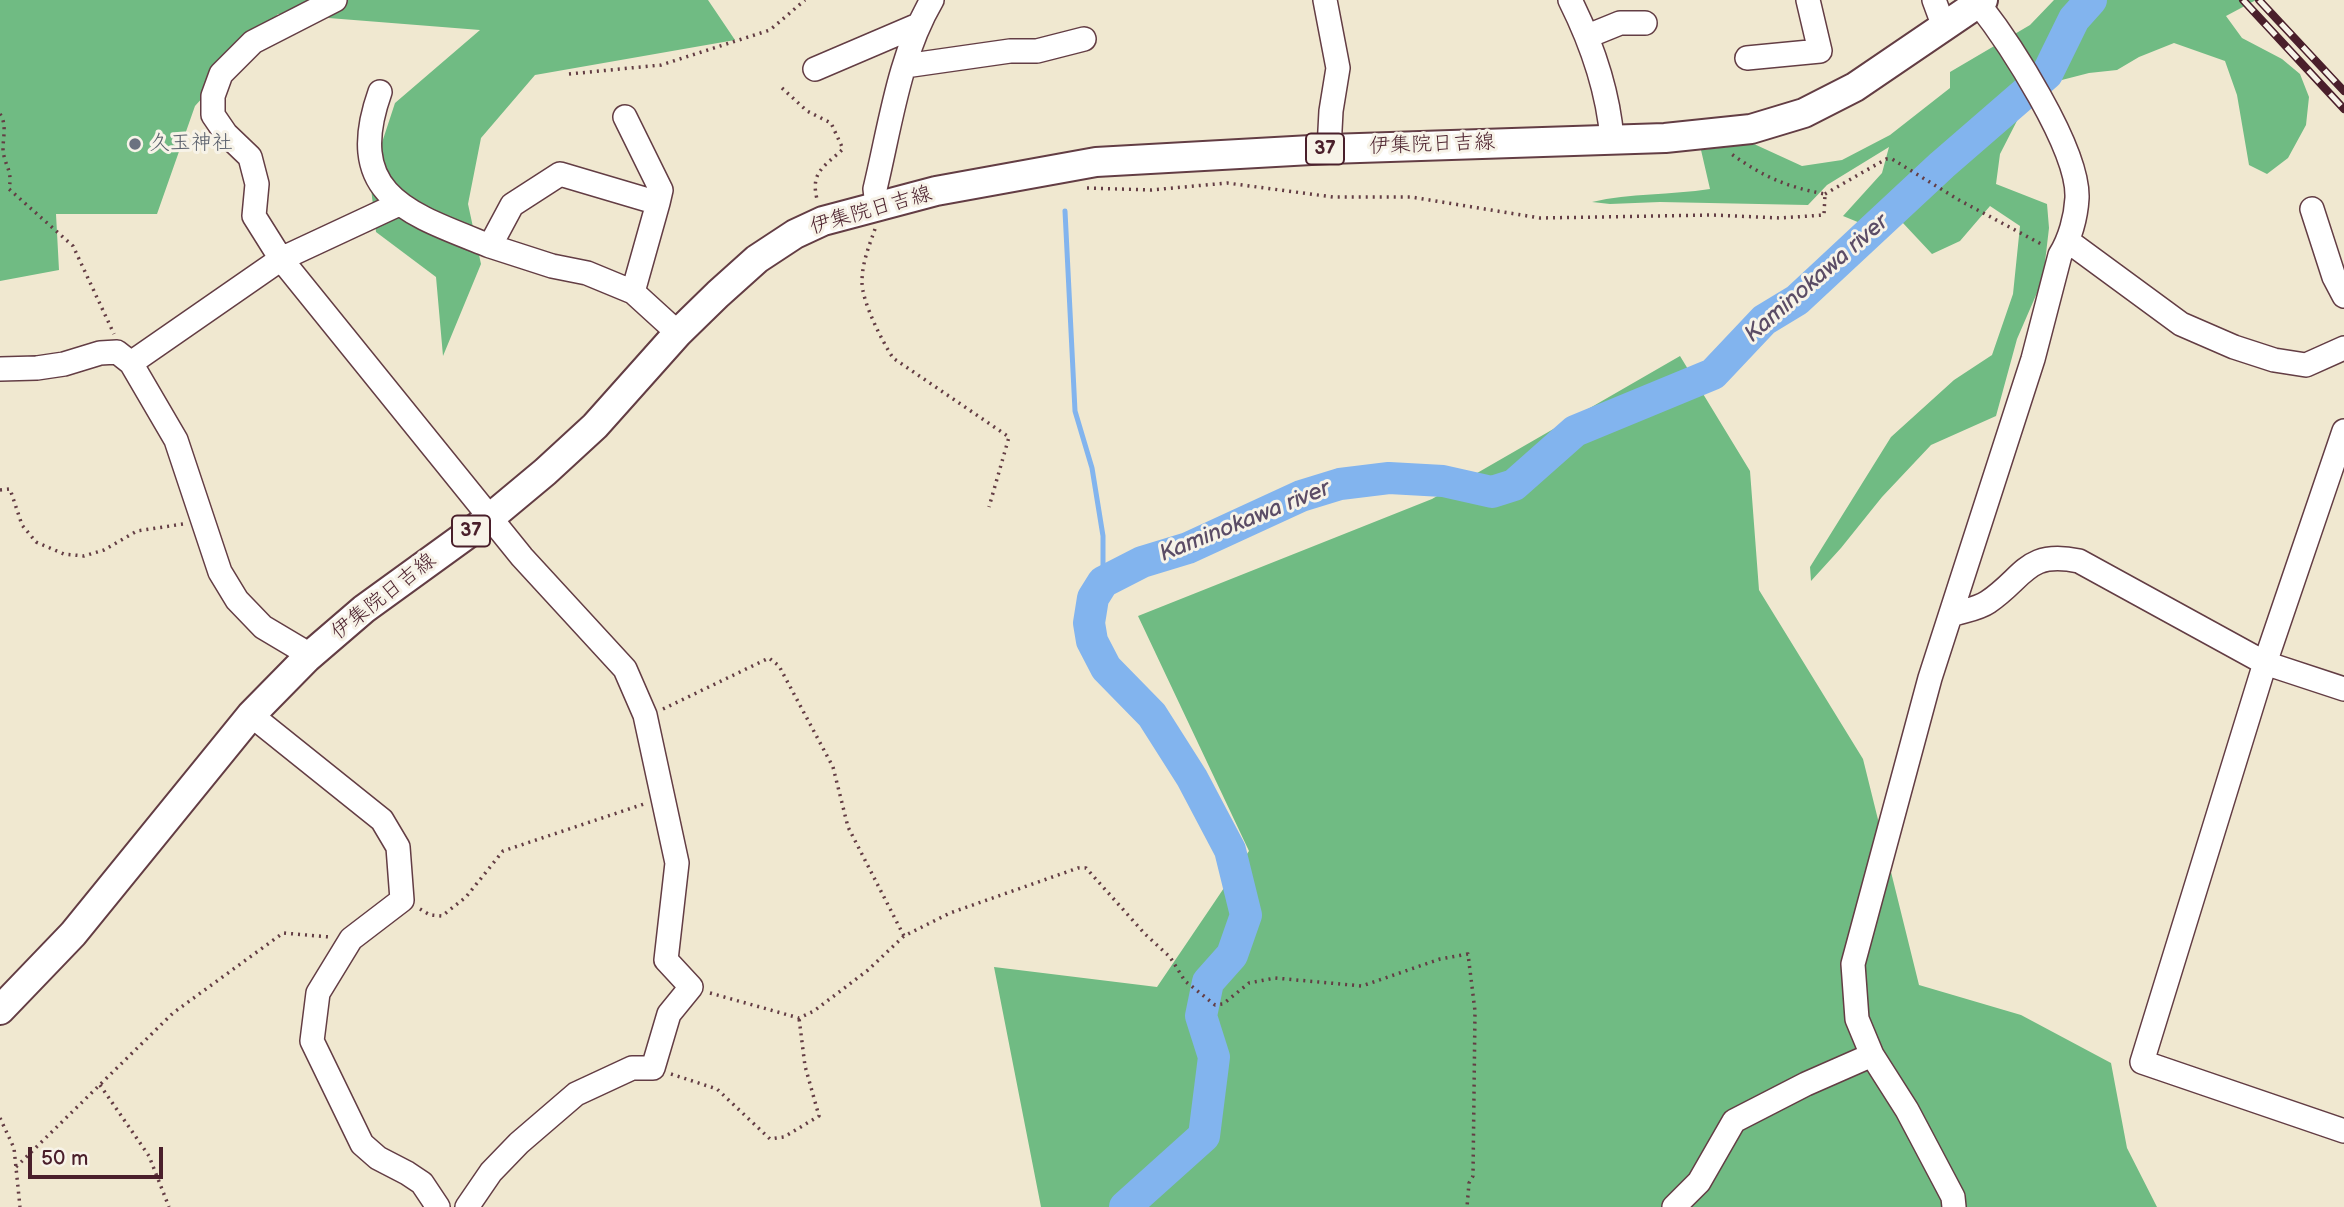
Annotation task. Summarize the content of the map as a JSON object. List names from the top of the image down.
{
  "streets": {
    "main road": ["伊集院日吉線", "37"]
  },
  "water": ["Kaminokawa river"],
  "places": ["久玉神社"],
  "scale_bar": "50 m"
}
